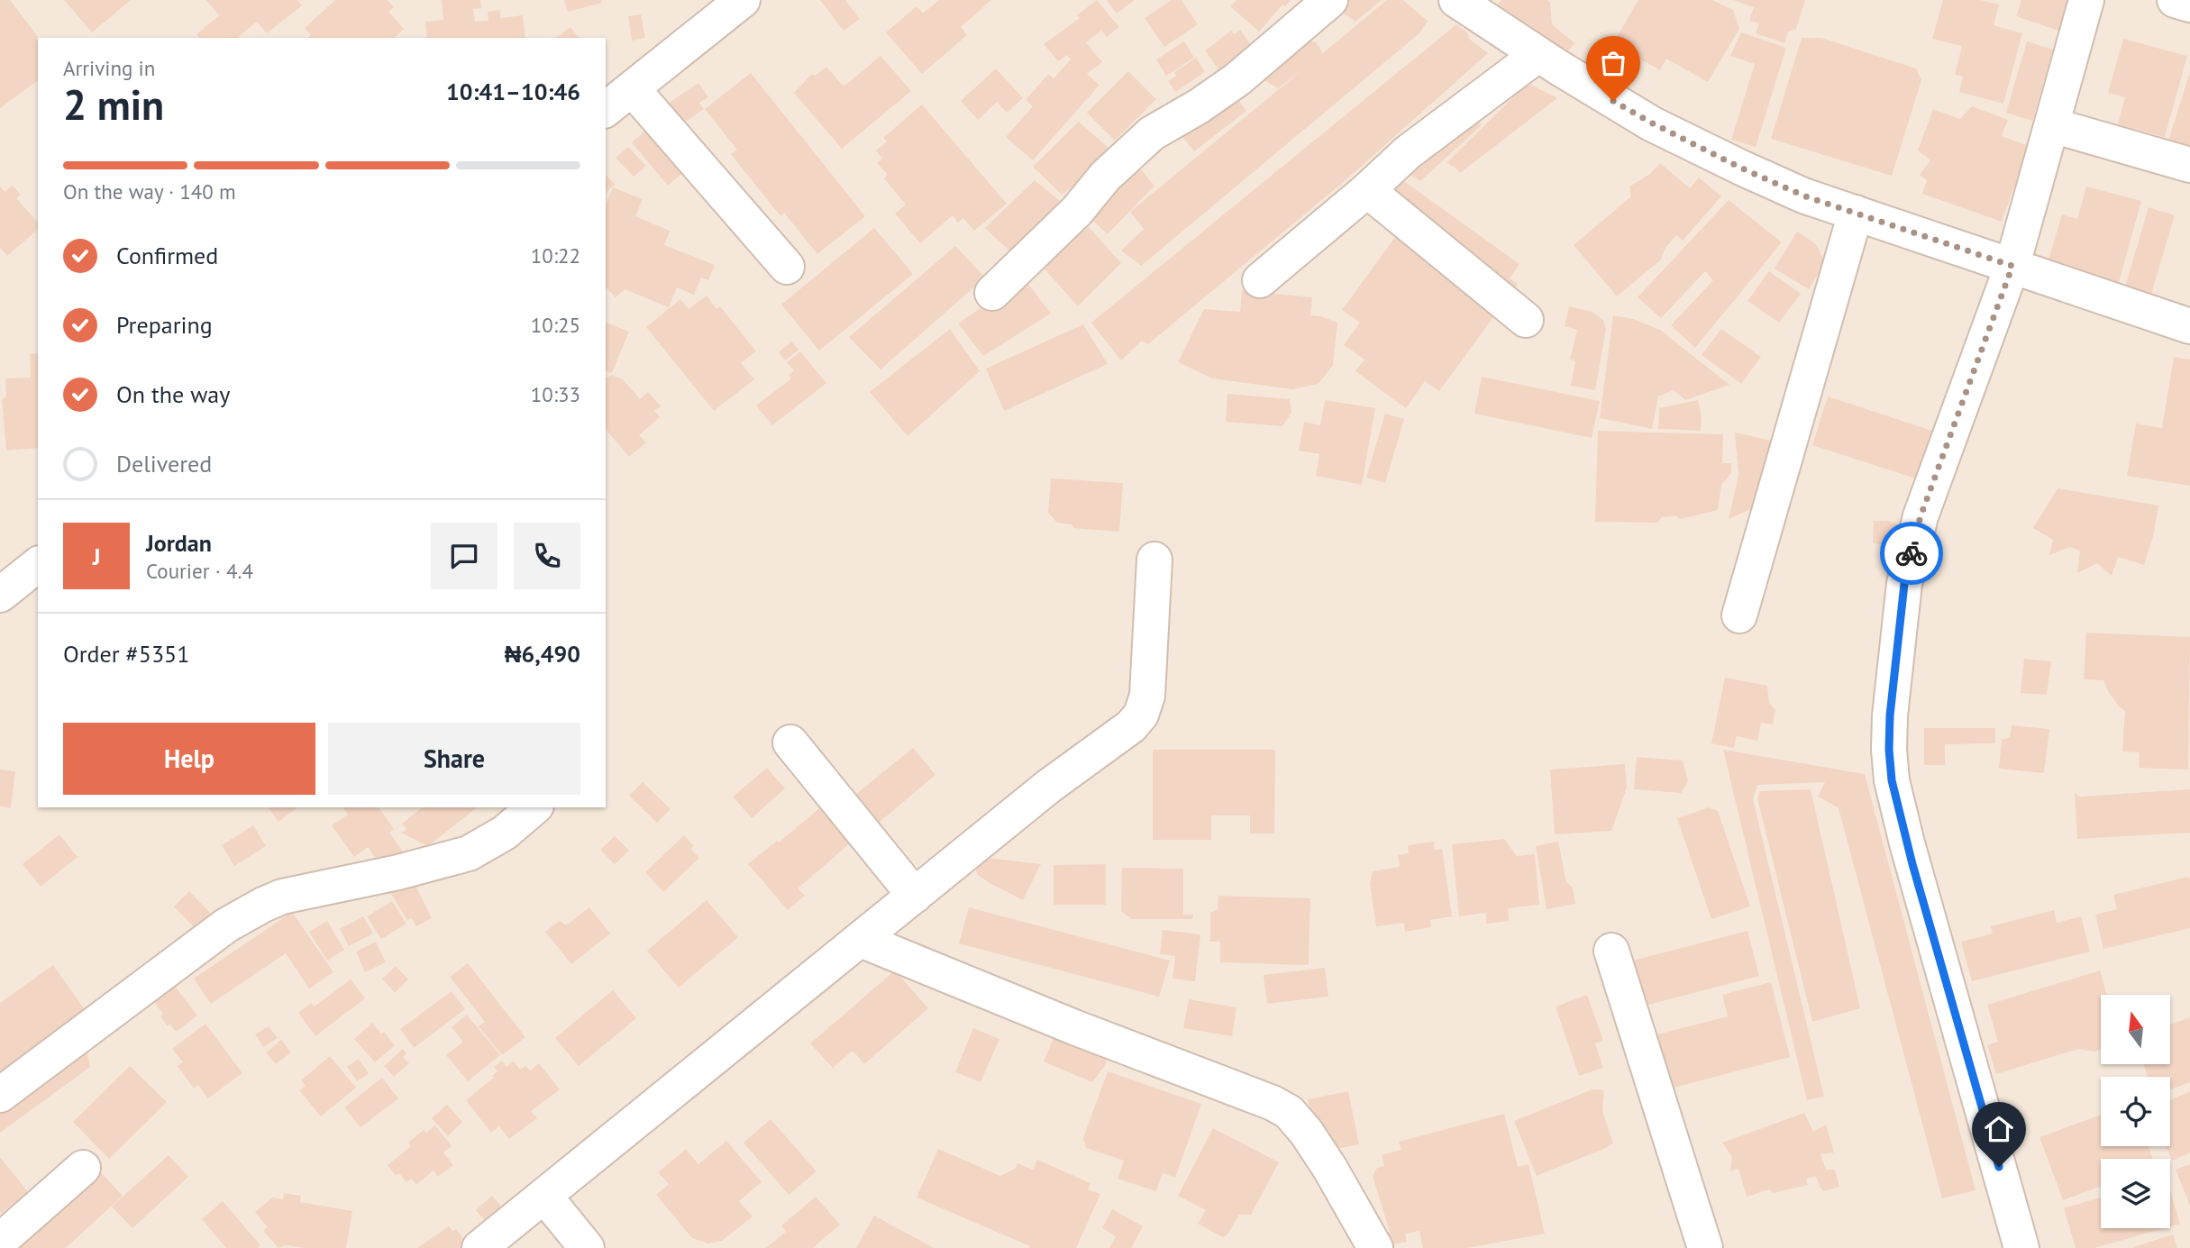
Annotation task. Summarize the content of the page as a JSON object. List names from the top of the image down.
{
  "north": "top",
  "page": {
    "heading": ["2 min", "Arriving in", "10:41–10:46"],
    "panel": [
      "Jordan",
      "Courier · 4.4",
      "Order #5351",
      "₦6,490"
    ],
    "bar": "On the way · 140 m",
    "list": [
      ["Confirmed", "10:22"],
      ["Preparing", "10:25"],
      ["On the way", "10:33"],
      "Delivered"
    ],
    "round": "J",
    "buttons": ["Help", "Share"]
  }
}
